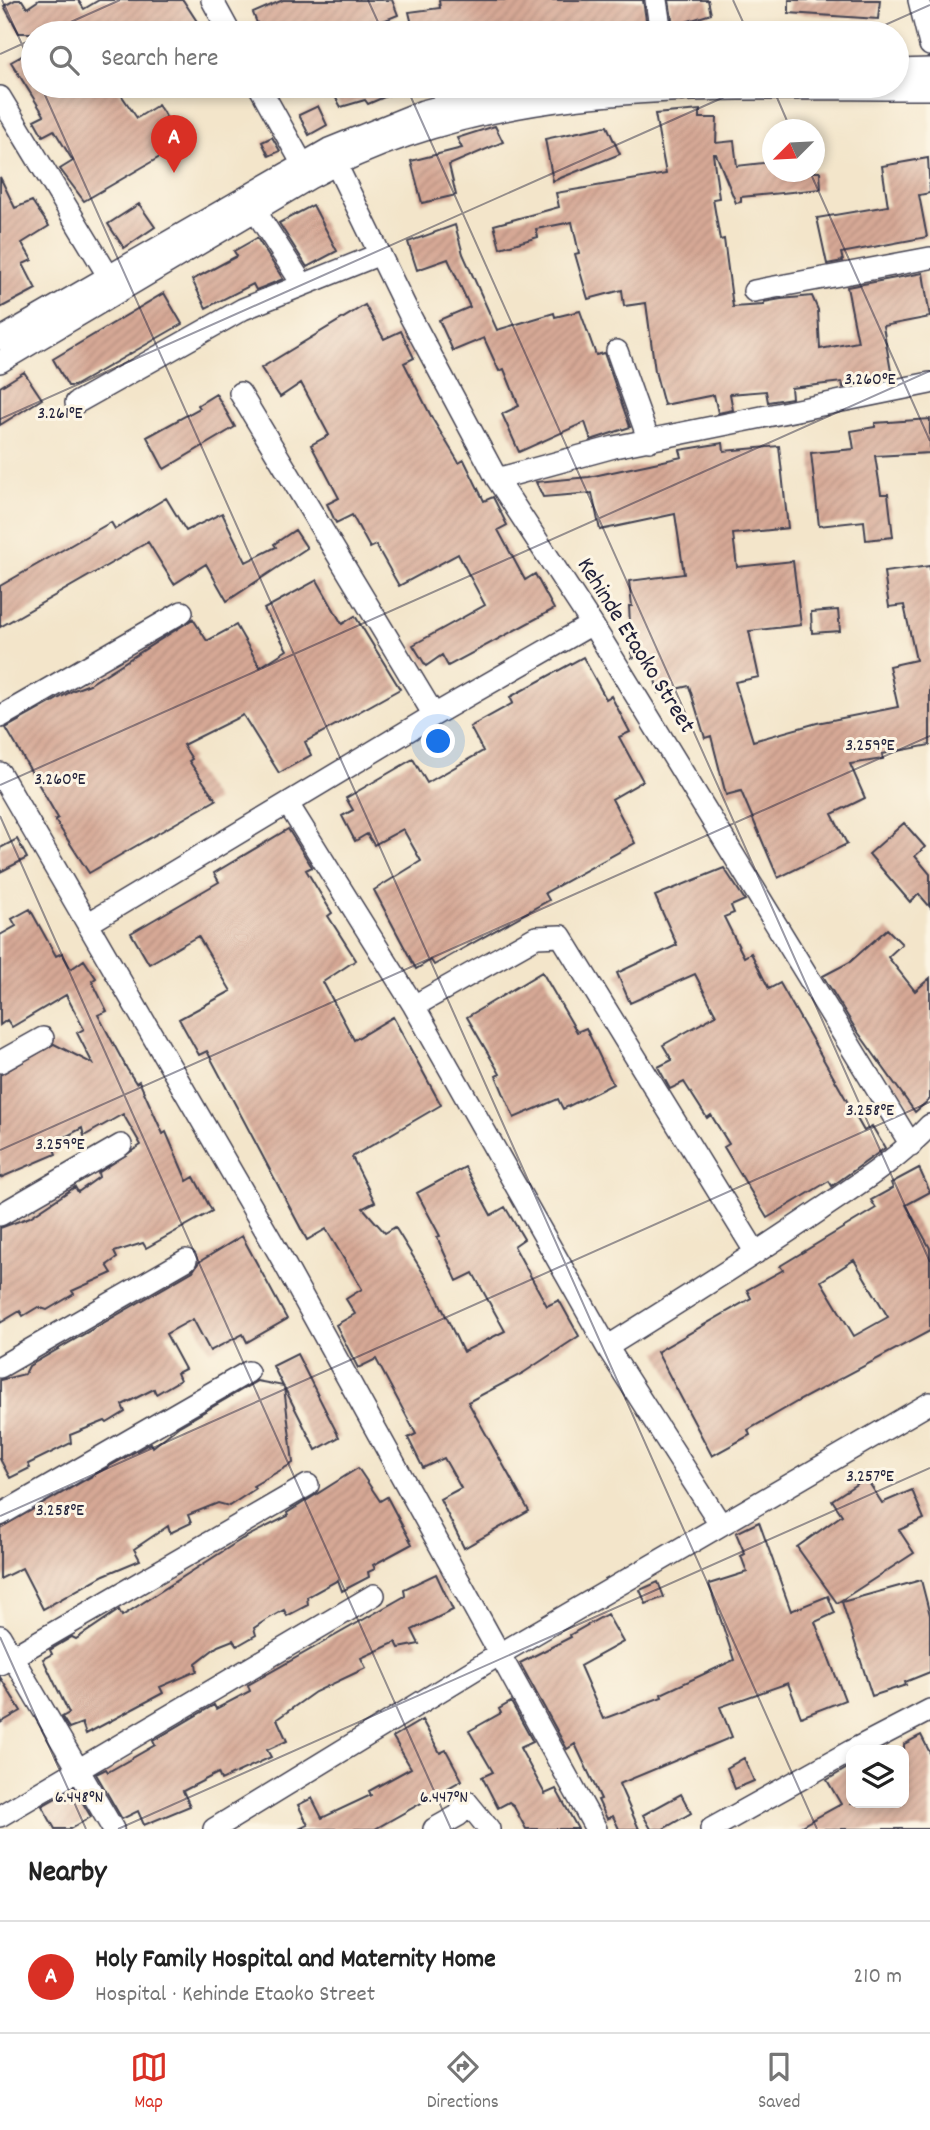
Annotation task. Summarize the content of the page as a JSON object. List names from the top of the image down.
{
  "streets": {
    "street": ["Kehinde Etaoko Street"]
  },
  "north": "bottom left",
  "page": {
    "search": "Search here",
    "pins": "A",
    "heading": "Nearby",
    "list": [
      {
        "mark": "A",
        "name": "Holy Family Hospital and Maternity Home",
        "note": "Hospital · Kehinde Etaoko Street",
        "value": "210 m"
      }
    ],
    "nav": ["Map", "Directions", "Saved"]
  },
  "coordinates": [
    "3.260°E",
    "3.261°E",
    "3.259°E",
    "3.258°E",
    "3.257°E",
    "6.448°N",
    "6.447°N"
  ]
}
